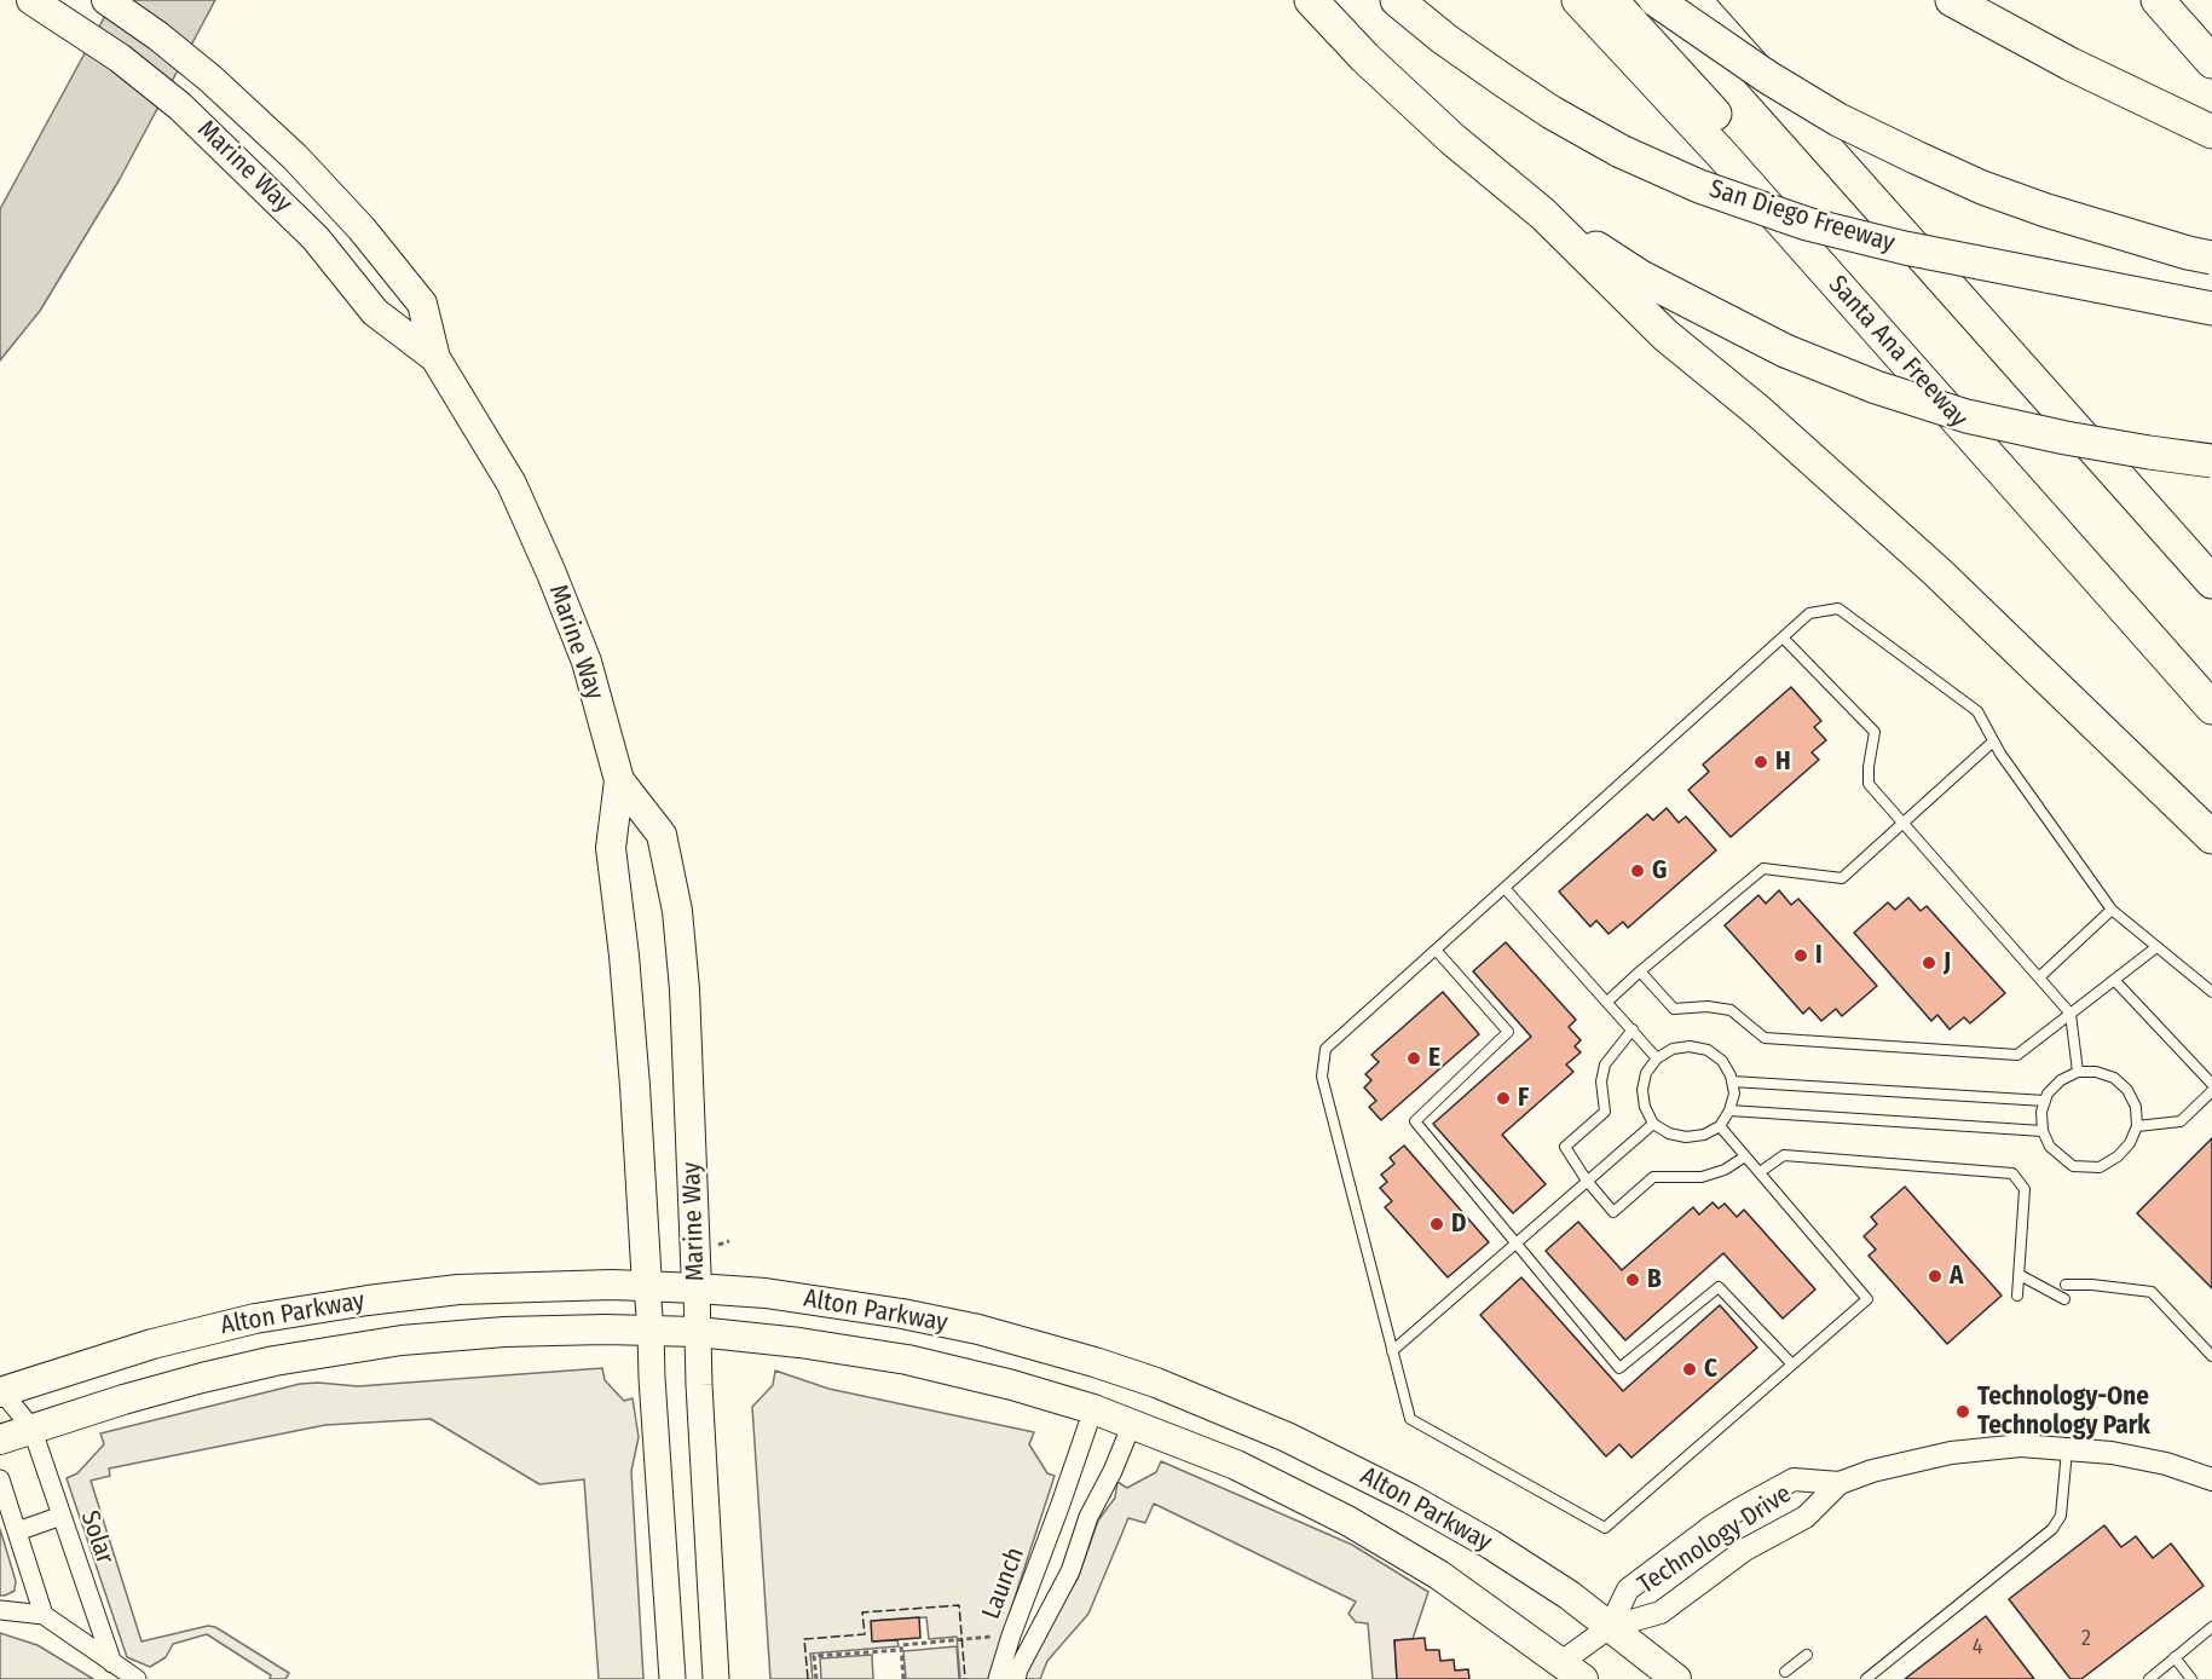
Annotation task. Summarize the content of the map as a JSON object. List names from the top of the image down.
{
  "streets": {
    "highway": ["San Diego Freeway", "Santa Ana Freeway"],
    "main road": ["Marine Way", "Alton Parkway"],
    "street": ["Solar", "Technology Drive", "Launch"]
  },
  "crossings": [
    ["Marine Way", "Alton Parkway"],
    ["Alton Parkway", "Solar"],
    ["Alton Parkway", "Technology Drive"],
    ["Alton Parkway", "Launch"]
  ],
  "places": [
    "H",
    "G",
    "I",
    "J",
    "E",
    "F",
    "D",
    "A",
    "B",
    "C",
    "Technology-One Technology Park"
  ],
  "house_numbers": ["2", "4"]
}
